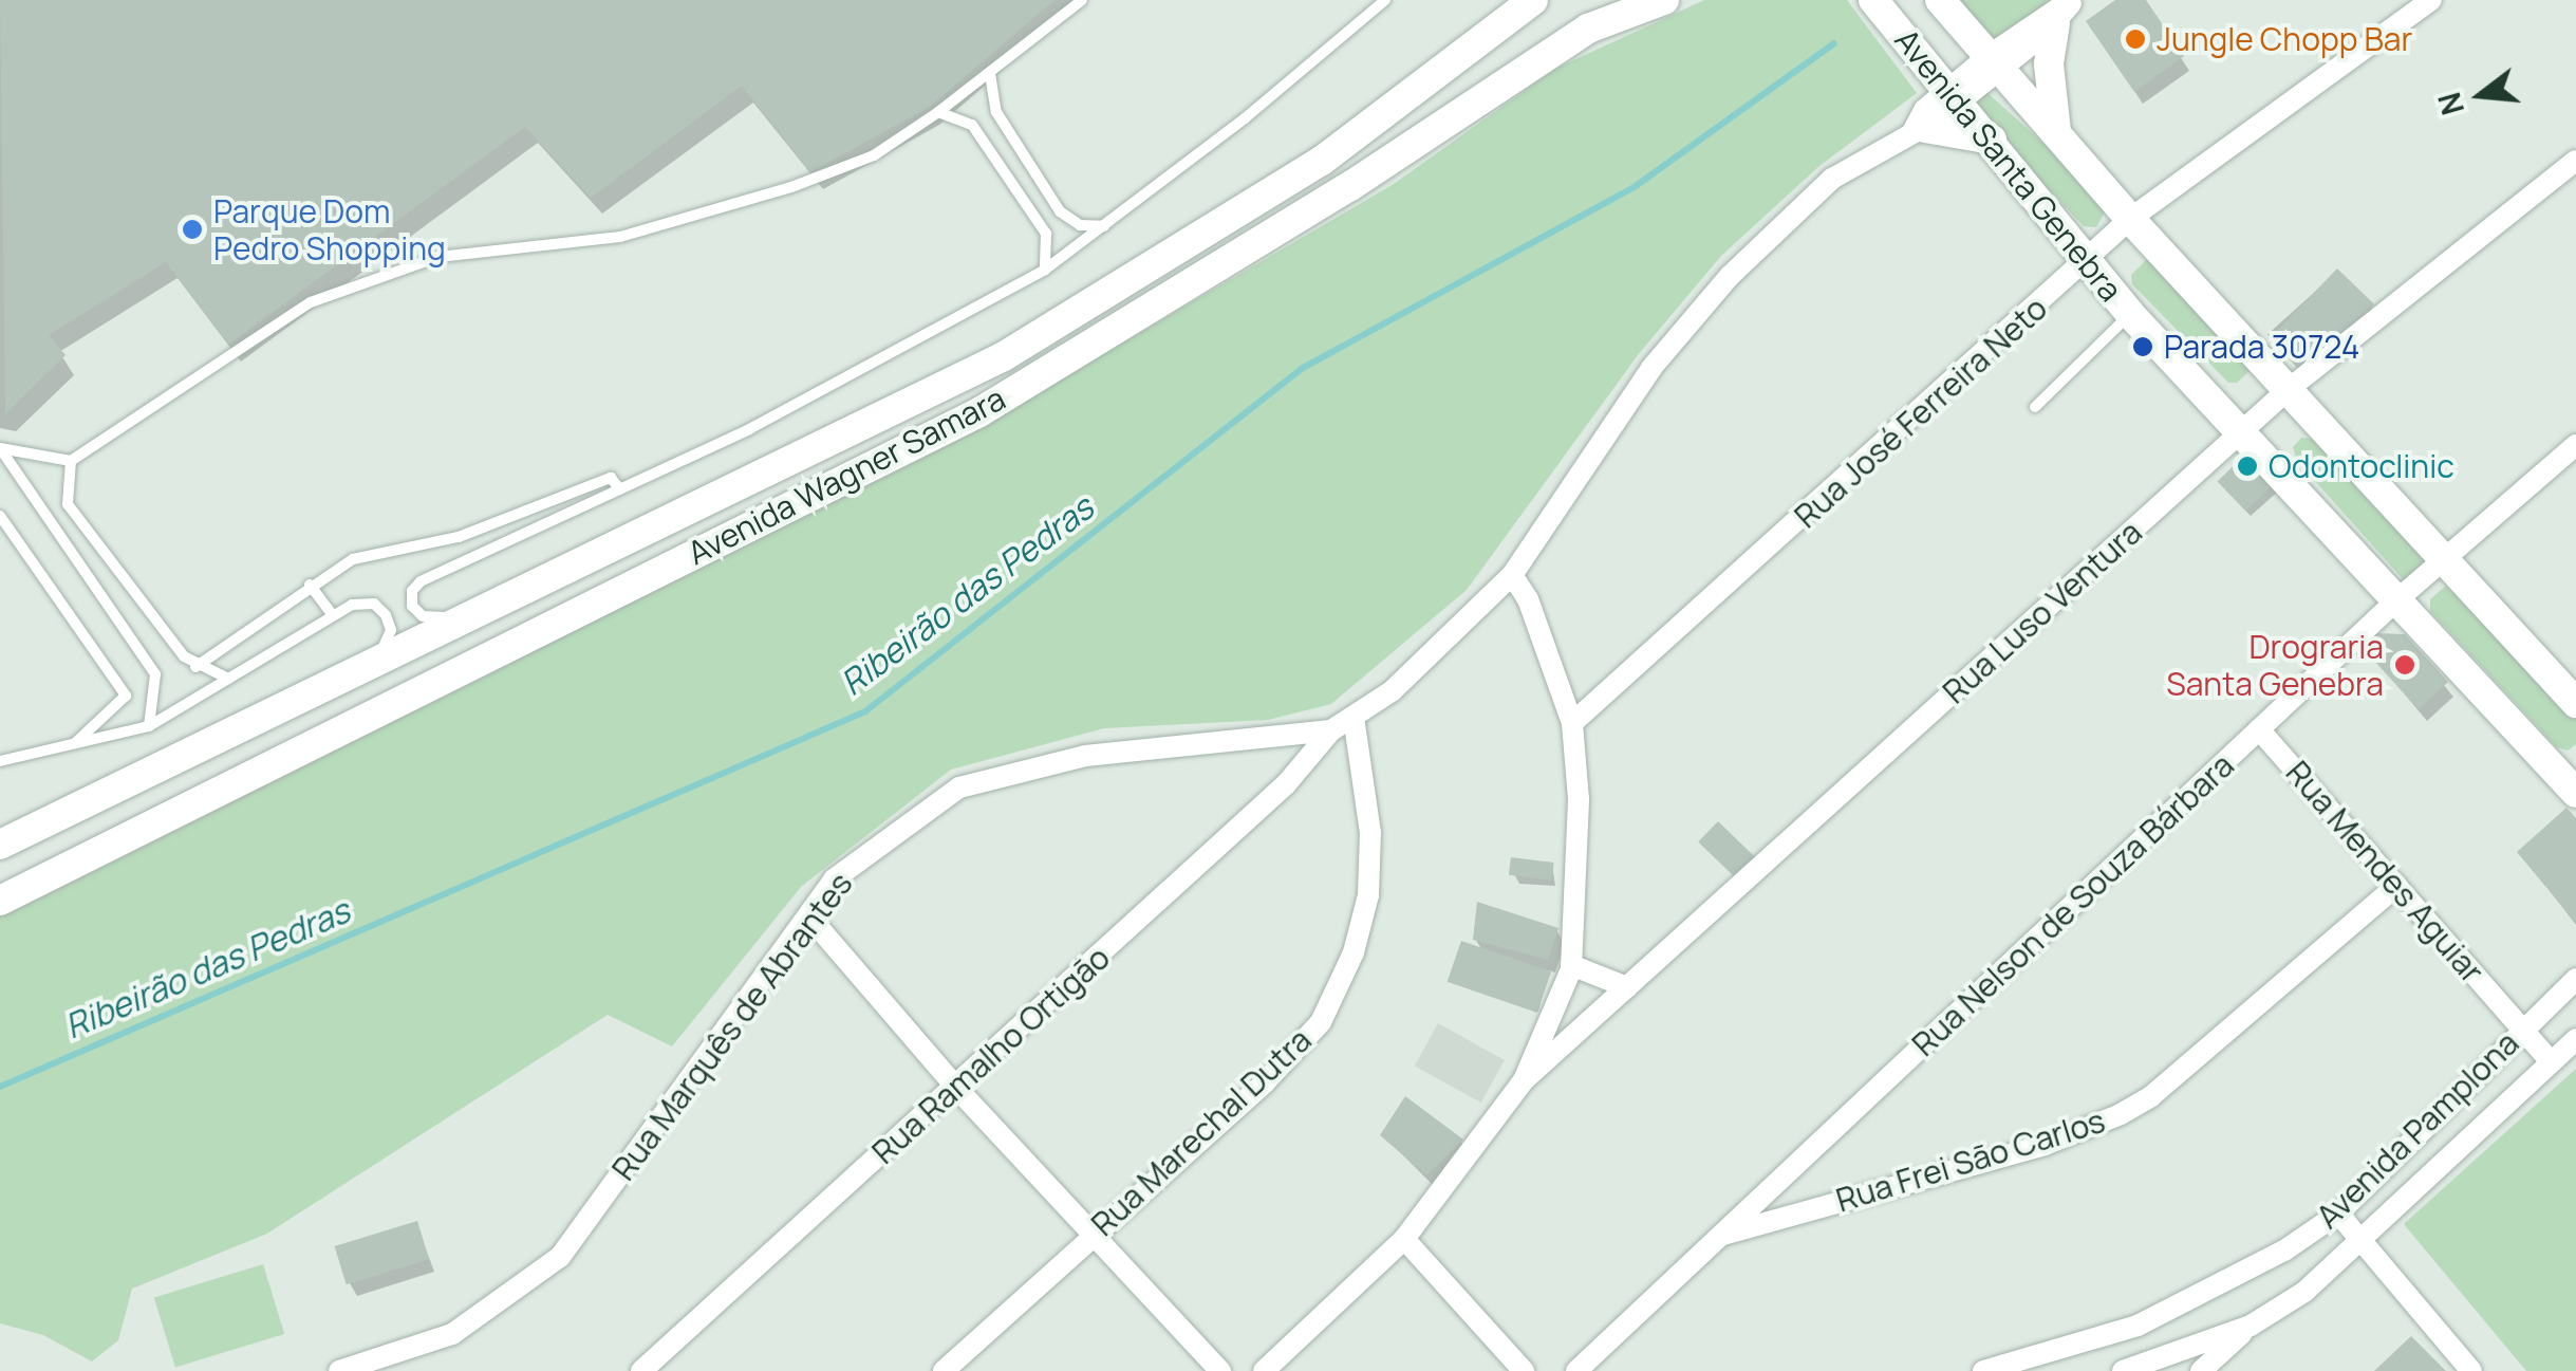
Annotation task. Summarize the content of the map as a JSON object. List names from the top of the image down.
{
  "streets": {
    "main road": ["Avenida Santa Genebra", "Avenida Wagner Samara"],
    "street": [
      "Rua José Ferreira Neto",
      "Rua Luso Ventura",
      "Rua Mendes Aguiar",
      "Rua Nelson de Souza Bárbara",
      "Rua Marquês de Abrantes",
      "Rua Ramalho Ortigão",
      "Avenida Pamplona",
      "Rua Marechal Dutra",
      "Rua Frei São Carlos"
    ]
  },
  "crossings": [
    ["Avenida Santa Genebra", "Rua José Ferreira Neto"],
    ["Avenida Santa Genebra", "Rua Luso Ventura"],
    ["Avenida Santa Genebra", "Rua Nelson de Souza Bárbara"],
    ["Avenida Santa Genebra", "Rua Marquês de Abrantes"],
    ["Rua Mendes Aguiar", "Rua Nelson de Souza Bárbara"],
    ["Rua Mendes Aguiar", "Avenida Pamplona"],
    ["Rua Mendes Aguiar", "Rua Frei São Carlos"],
    ["Rua Nelson de Souza Bárbara", "Rua Frei São Carlos"],
    ["Rua Marquês de Abrantes", "Rua Ramalho Ortigão"],
    ["Rua Marquês de Abrantes", "Rua Marechal Dutra"]
  ],
  "water": ["Ribeirão das Pedras"],
  "places": [
    "Jungle Chopp Bar",
    "Parque Dom Pedro Shopping",
    "Parada 30724",
    "Odontoclinic",
    "Drograria Santa Genebra"
  ],
  "north": "left"
}
